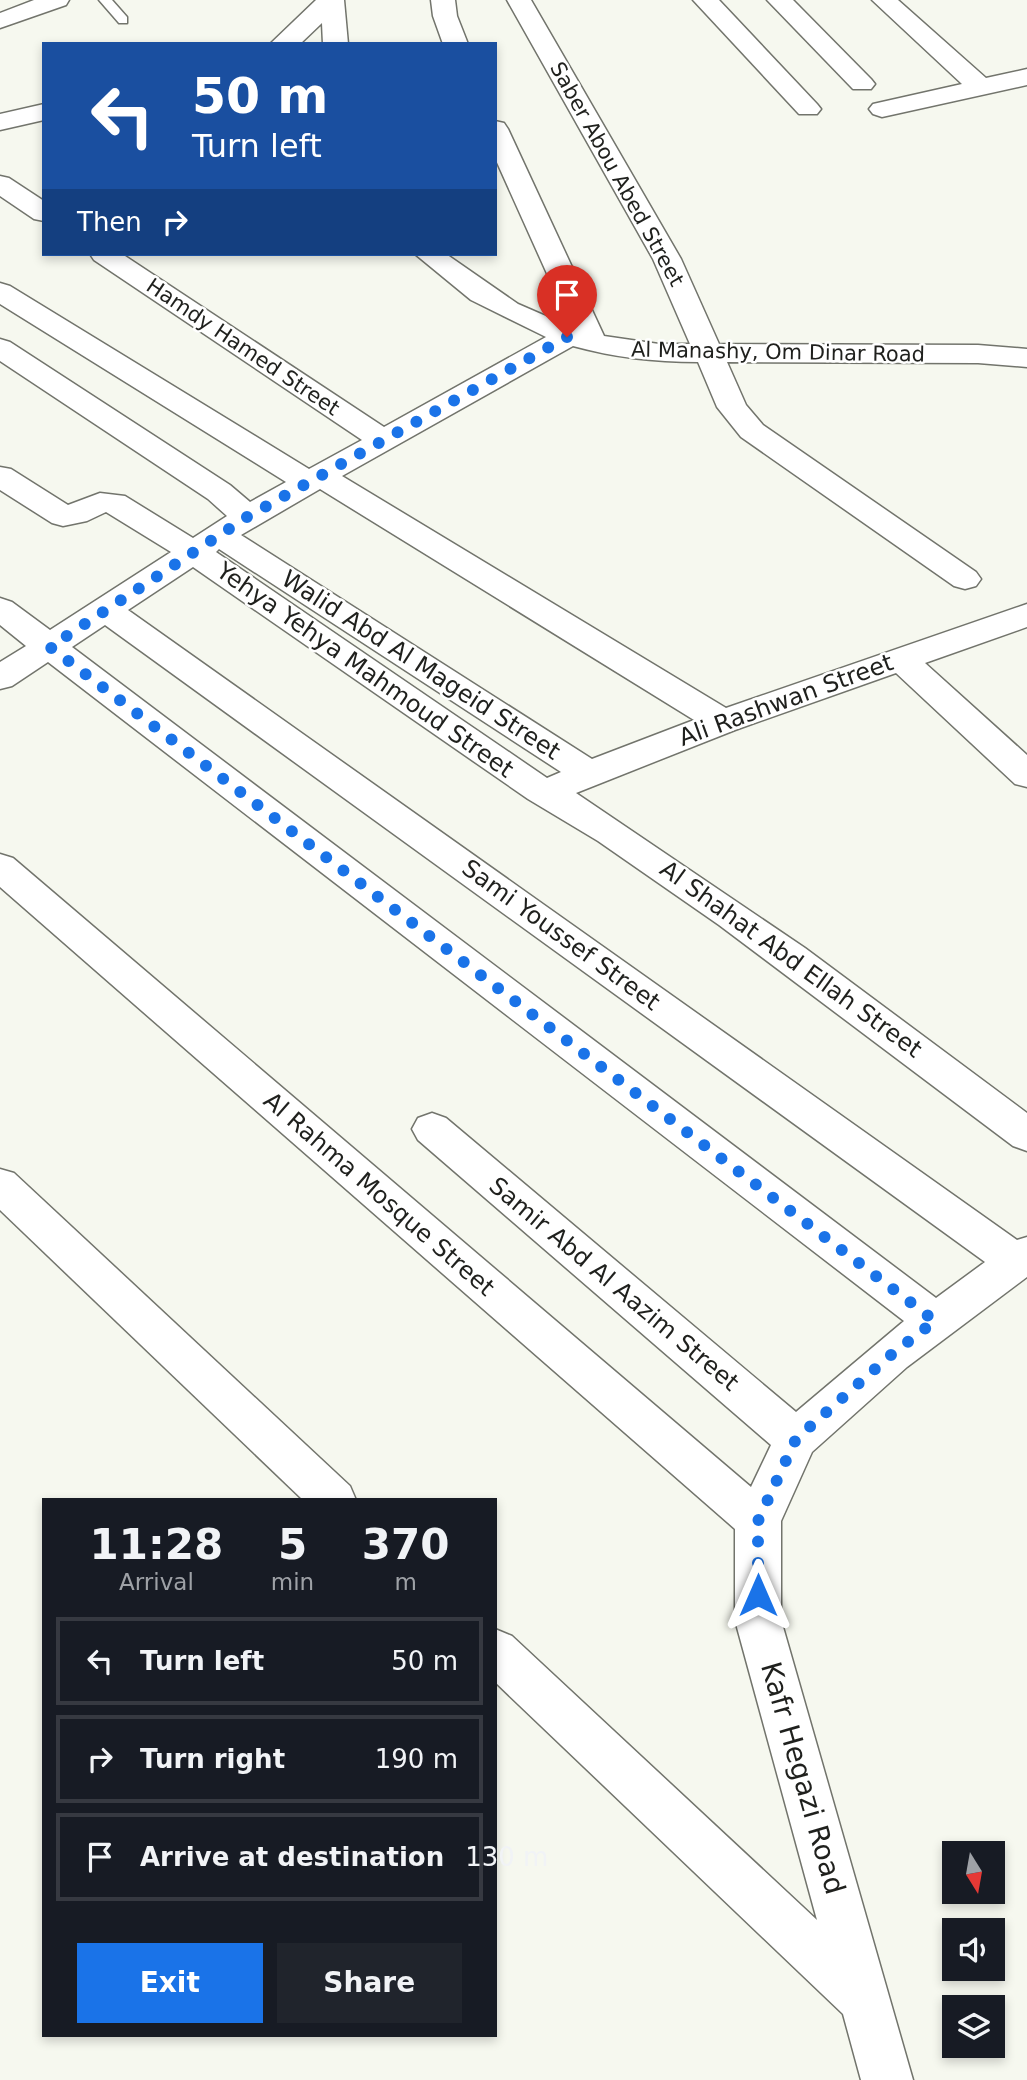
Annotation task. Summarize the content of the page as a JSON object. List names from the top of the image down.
{
  "streets": {
    "street": [
      "Saber Abou Abed Street",
      "Hamdy Hamed Street",
      "Al Manashy, Om Dinar Road",
      "Walid Abd Al Mageid Street",
      "Yehya Yehya Mahmoud Street",
      "Ali Rashwan Street",
      "Sami Youssef Street",
      "Al Shahat Abd Ellah Street",
      "Al Rahma Mosque Street",
      "Samir Abd Al Aazim Street",
      "Kafr Hegazi Road"
    ]
  },
  "crossings": [
    ["Saber Abou Abed Street", "Al Manashy, Om Dinar Road"],
    ["Walid Abd Al Mageid Street", "Yehya Yehya Mahmoud Street"],
    ["Walid Abd Al Mageid Street", "Ali Rashwan Street"],
    ["Yehya Yehya Mahmoud Street", "Ali Rashwan Street"],
    ["Yehya Yehya Mahmoud Street", "Al Shahat Abd Ellah Street"],
    ["Ali Rashwan Street", "Al Shahat Abd Ellah Street"],
    ["Sami Youssef Street", "Kafr Hegazi Road"],
    ["Al Rahma Mosque Street", "Kafr Hegazi Road"],
    ["Samir Abd Al Aazim Street", "Kafr Hegazi Road"]
  ],
  "north": "bottom",
  "page": {
    "turn": ["50 m", "Turn left"],
    "then": "Then",
    "eta": [
      "11:28",
      "Arrival",
      "5",
      "min",
      "370",
      "m"
    ],
    "list": [
      {
        "name": "Turn left",
        "value": "50 m"
      },
      {
        "name": "Turn right",
        "value": "190 m"
      },
      {
        "name": "Arrive at destination",
        "value": "130 m"
      }
    ],
    "buttons": ["Exit", "Share"]
  }
}
